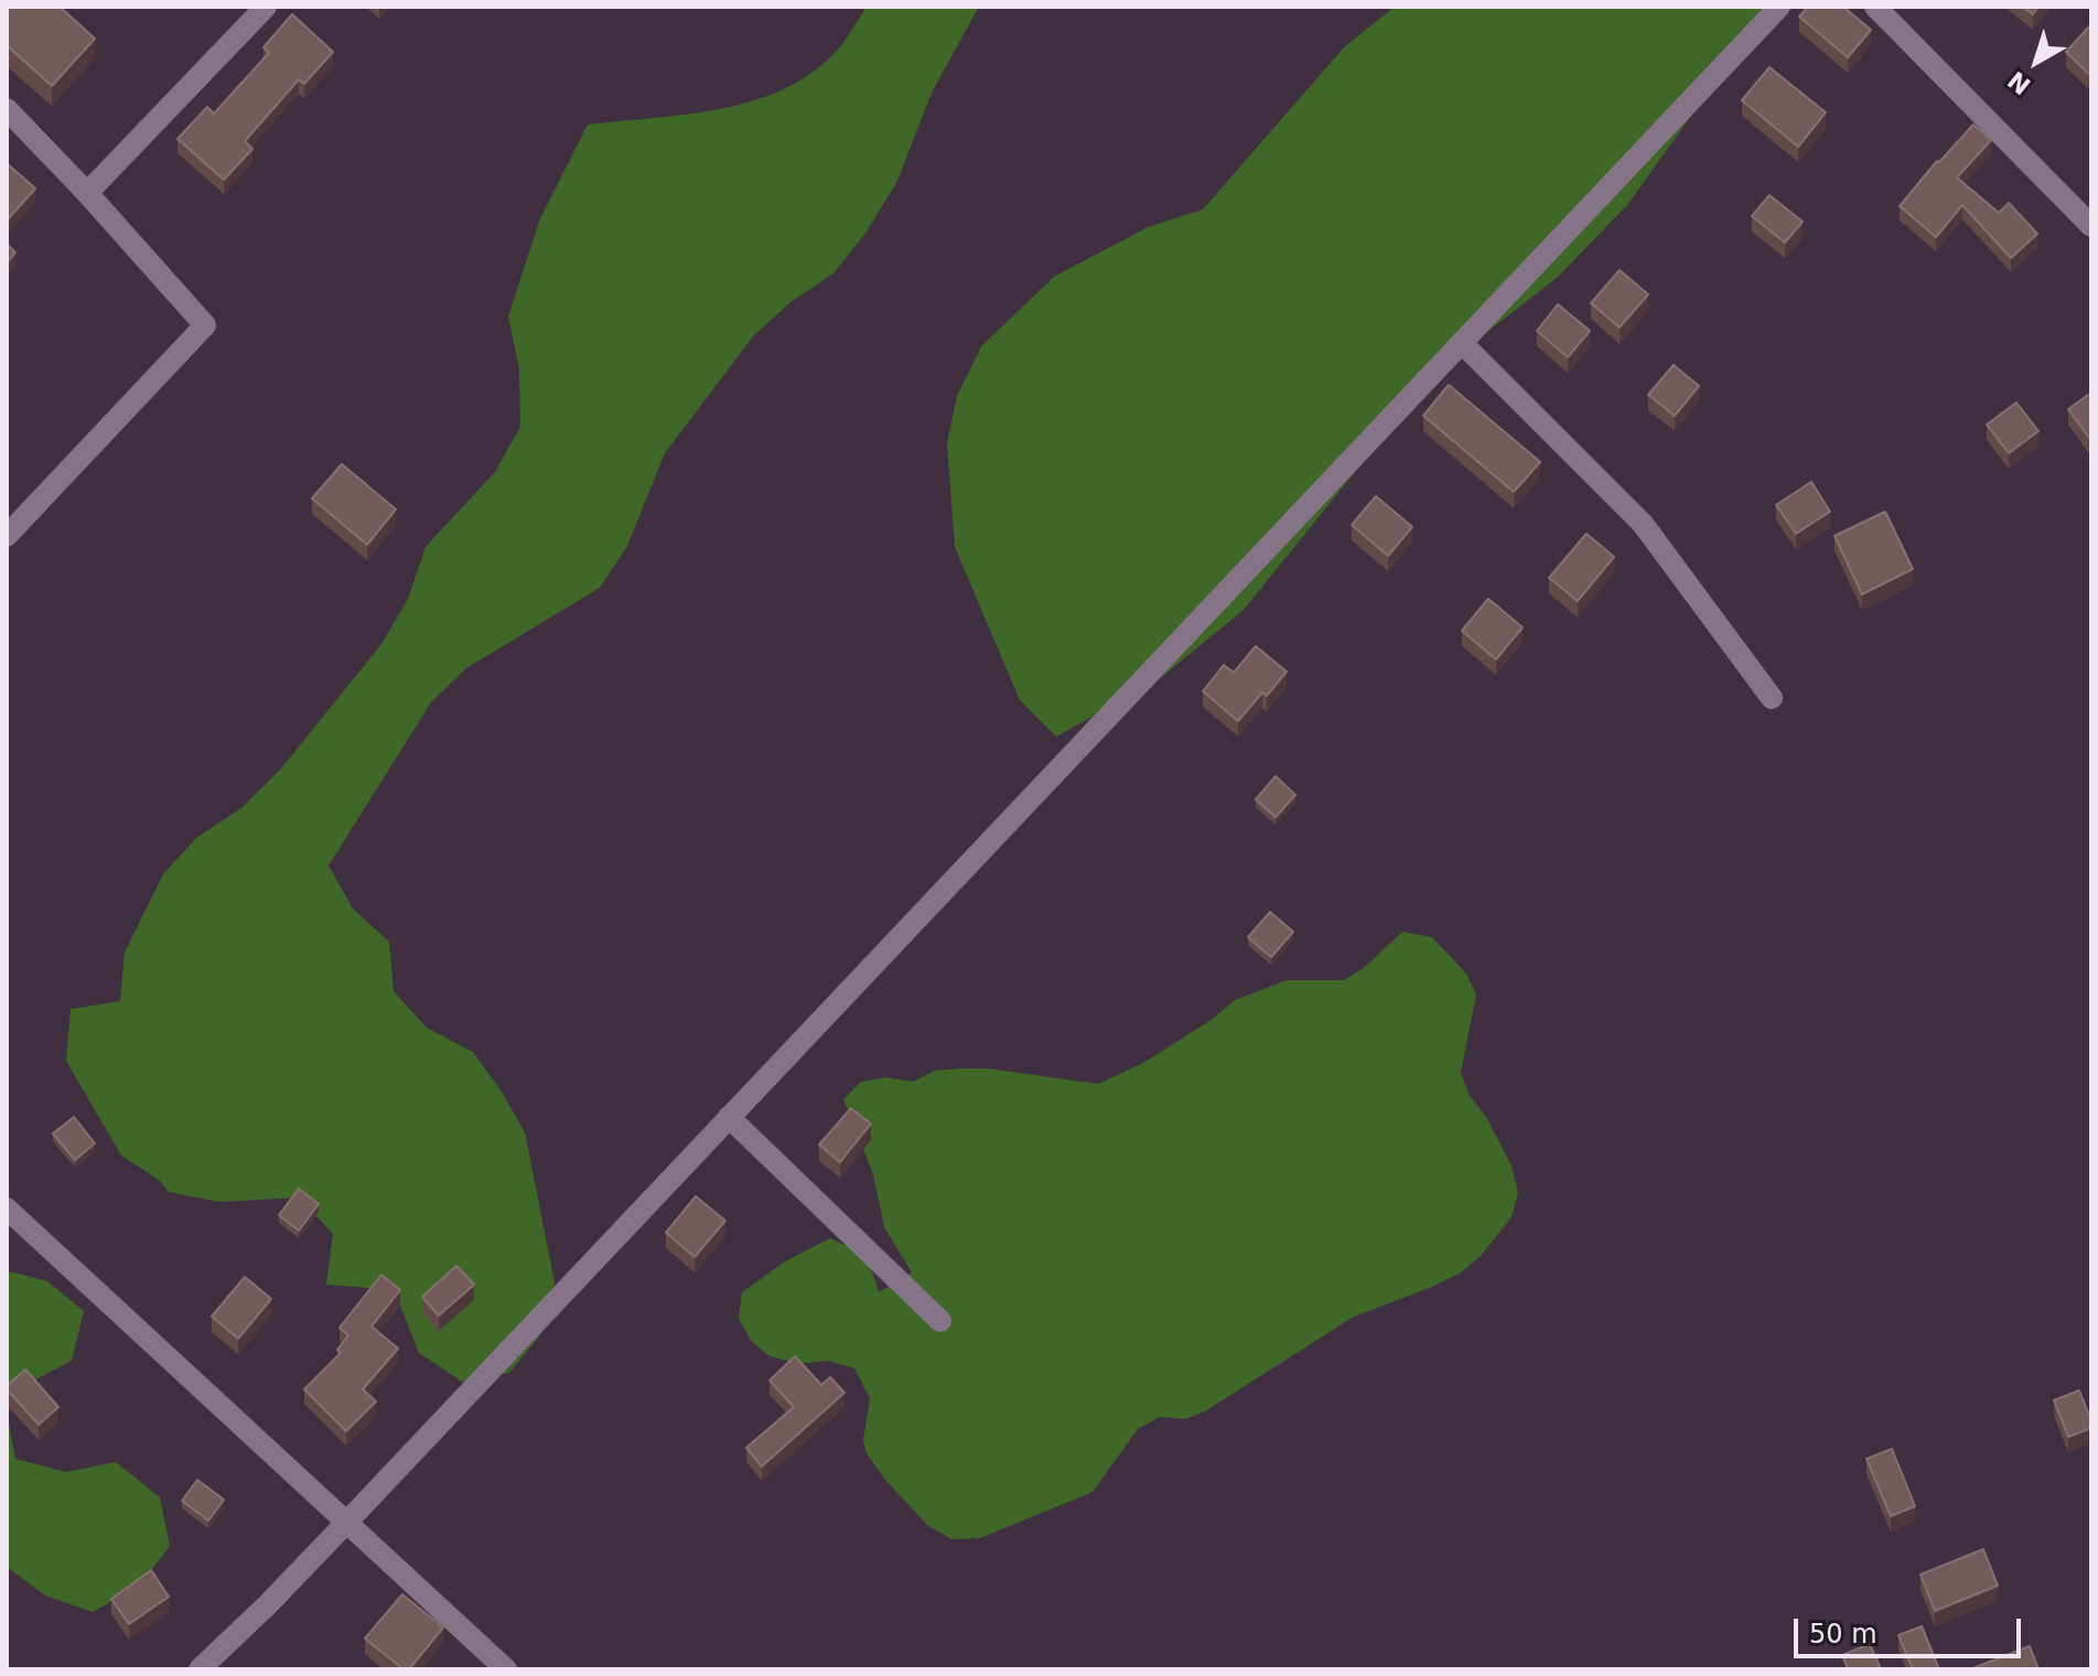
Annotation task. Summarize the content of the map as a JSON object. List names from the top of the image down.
{
  "scale_bar": "50 m",
  "north": "bottom left"
}
